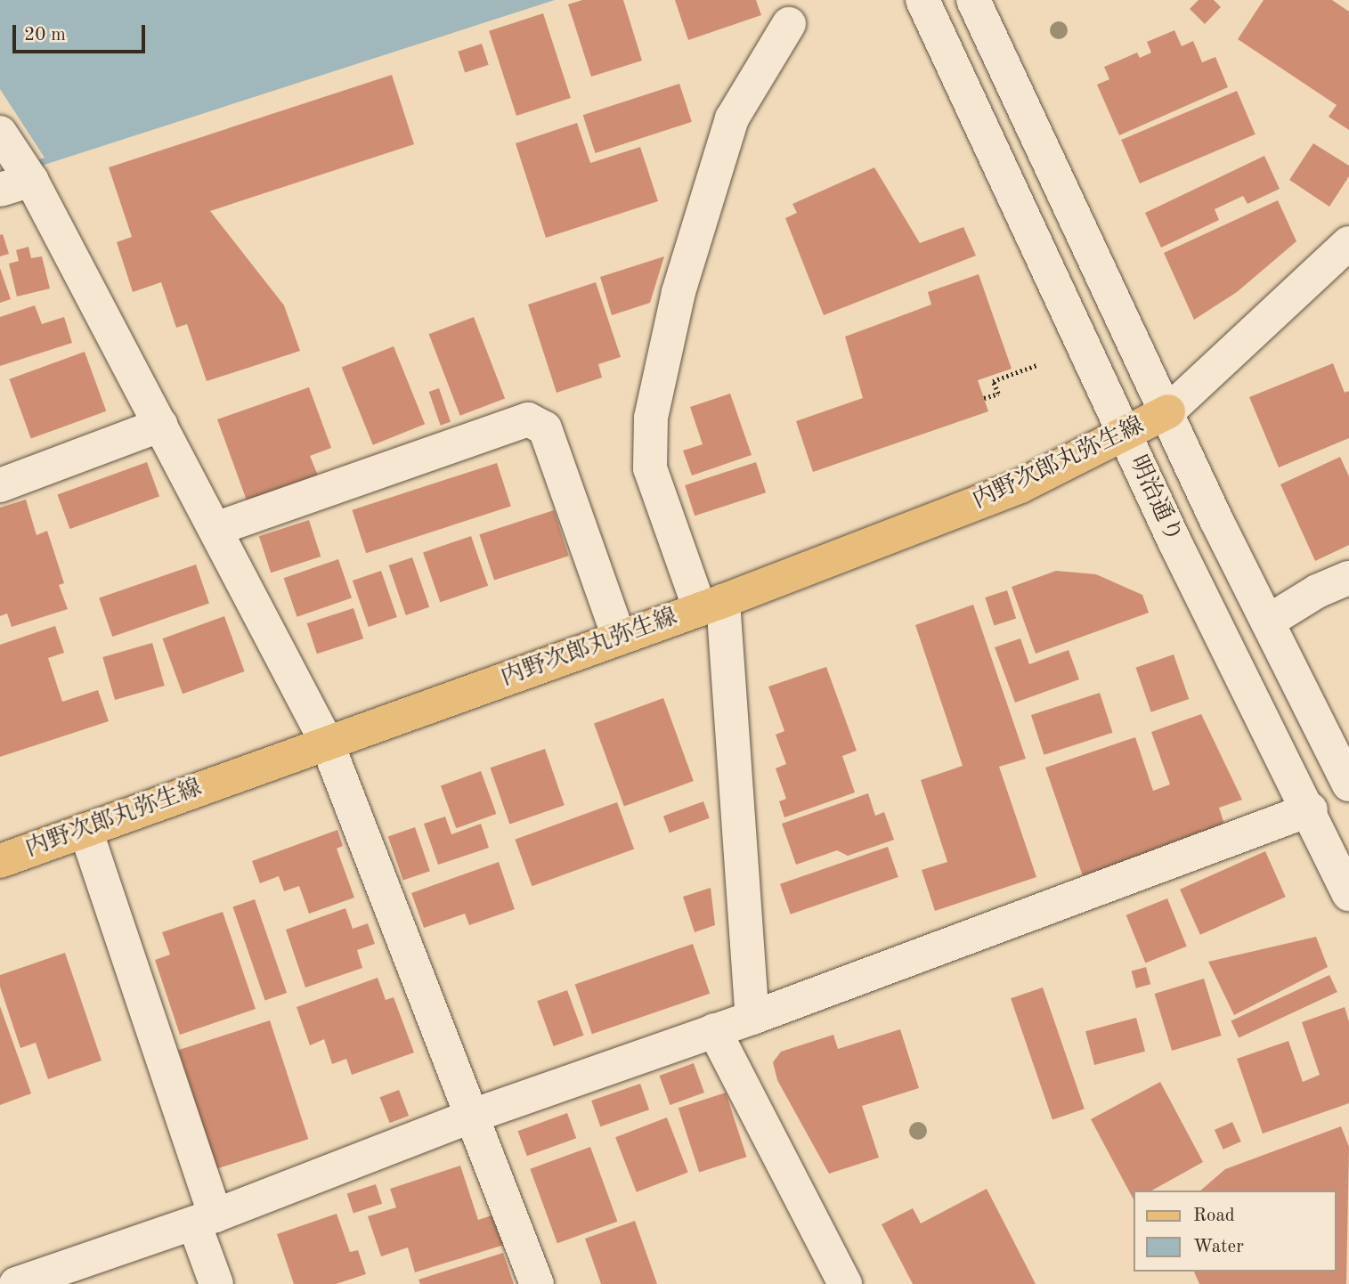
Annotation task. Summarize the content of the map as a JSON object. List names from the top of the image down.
{
  "streets": {
    "main road": ["内野次郎丸弥生線"],
    "street": ["明治通り"]
  },
  "crossings": [
    ["内野次郎丸弥生線", "明治通り"]
  ],
  "legend": ["Road", "Water"],
  "scale_bar": "20 m"
}
